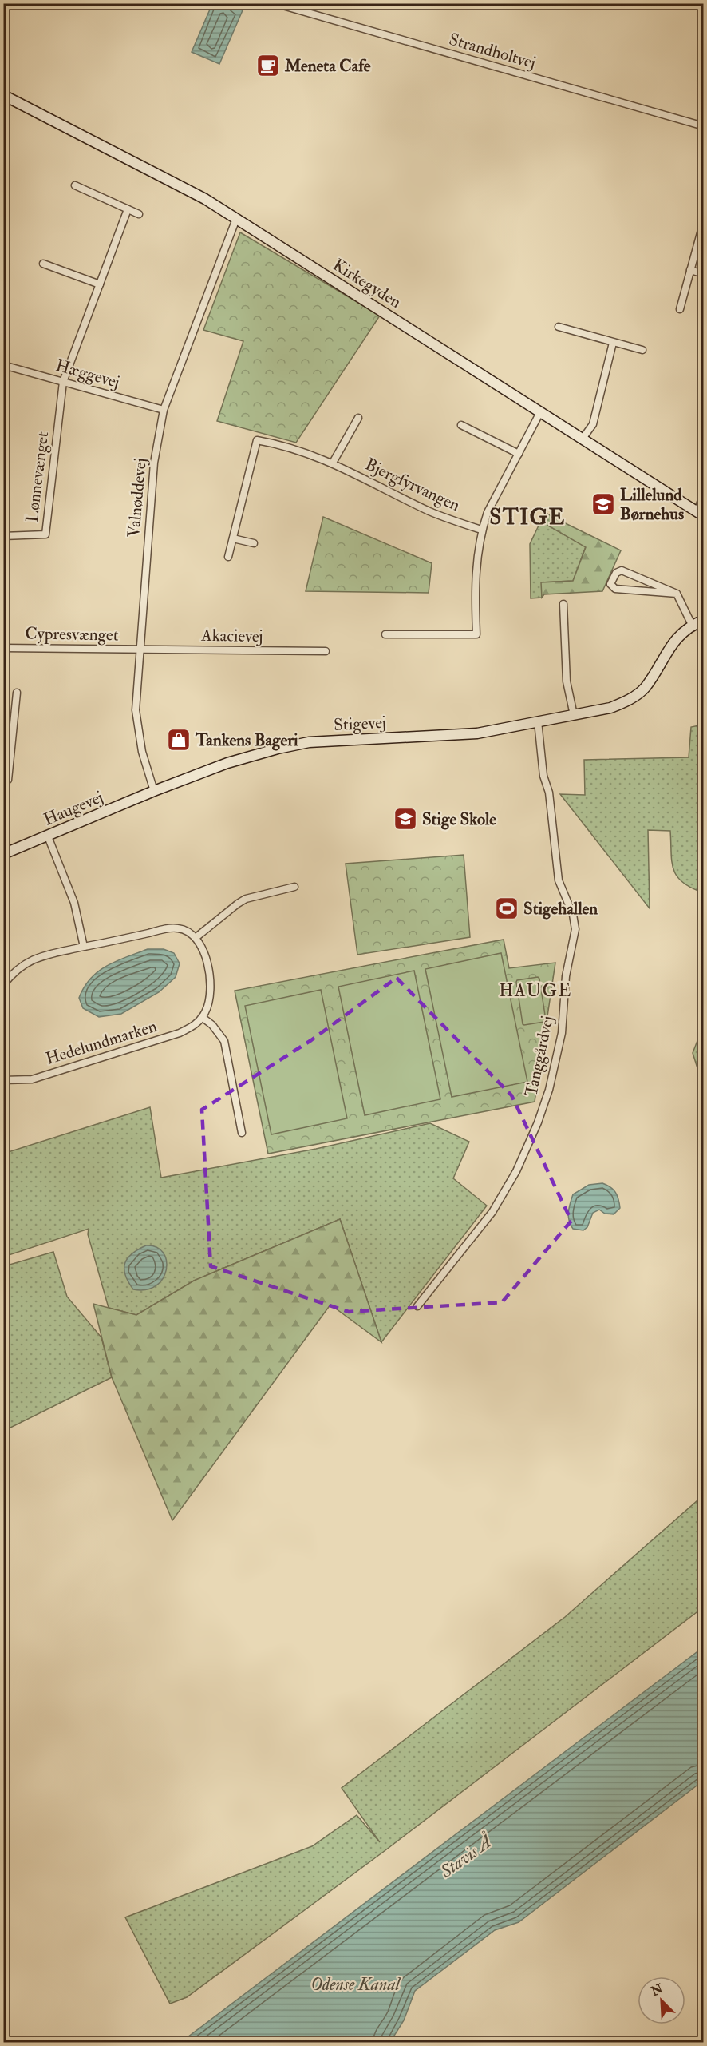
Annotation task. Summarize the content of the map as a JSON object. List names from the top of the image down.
{
  "streets": {
    "street": [
      "Strandholtvej",
      "Kirkegyden",
      "Hæggevej",
      "Lønnevænget",
      "Bjergfyrvangen",
      "Valnøddevej",
      "Cypresvænget",
      "Akacievej",
      "Stigevej",
      "Haugevej",
      "Hedelundmarken",
      "Tanggårdvej"
    ]
  },
  "crossings": [
    ["Kirkegyden", "Valnøddevej"],
    ["Hæggevej", "Lønnevænget"],
    ["Hæggevej", "Valnøddevej"],
    ["Valnøddevej", "Cypresvænget"],
    ["Valnøddevej", "Akacievej"],
    ["Valnøddevej", "Stigevej"],
    ["Valnøddevej", "Haugevej"],
    ["Cypresvænget", "Akacievej"],
    ["Stigevej", "Haugevej"],
    ["Stigevej", "Tanggårdvej"]
  ],
  "districts": ["STIGE", "HAUGE"],
  "water": ["Stavis Å", "Odense Kanal"],
  "places": {
    "cafe": ["Meneta Cafe"],
    "school or university": ["Lillelund Børnehus", "Stige Skole"],
    "shop": ["Tankens Bageri"],
    "sports": ["Stigehallen"]
  },
  "north": "top left"
}
